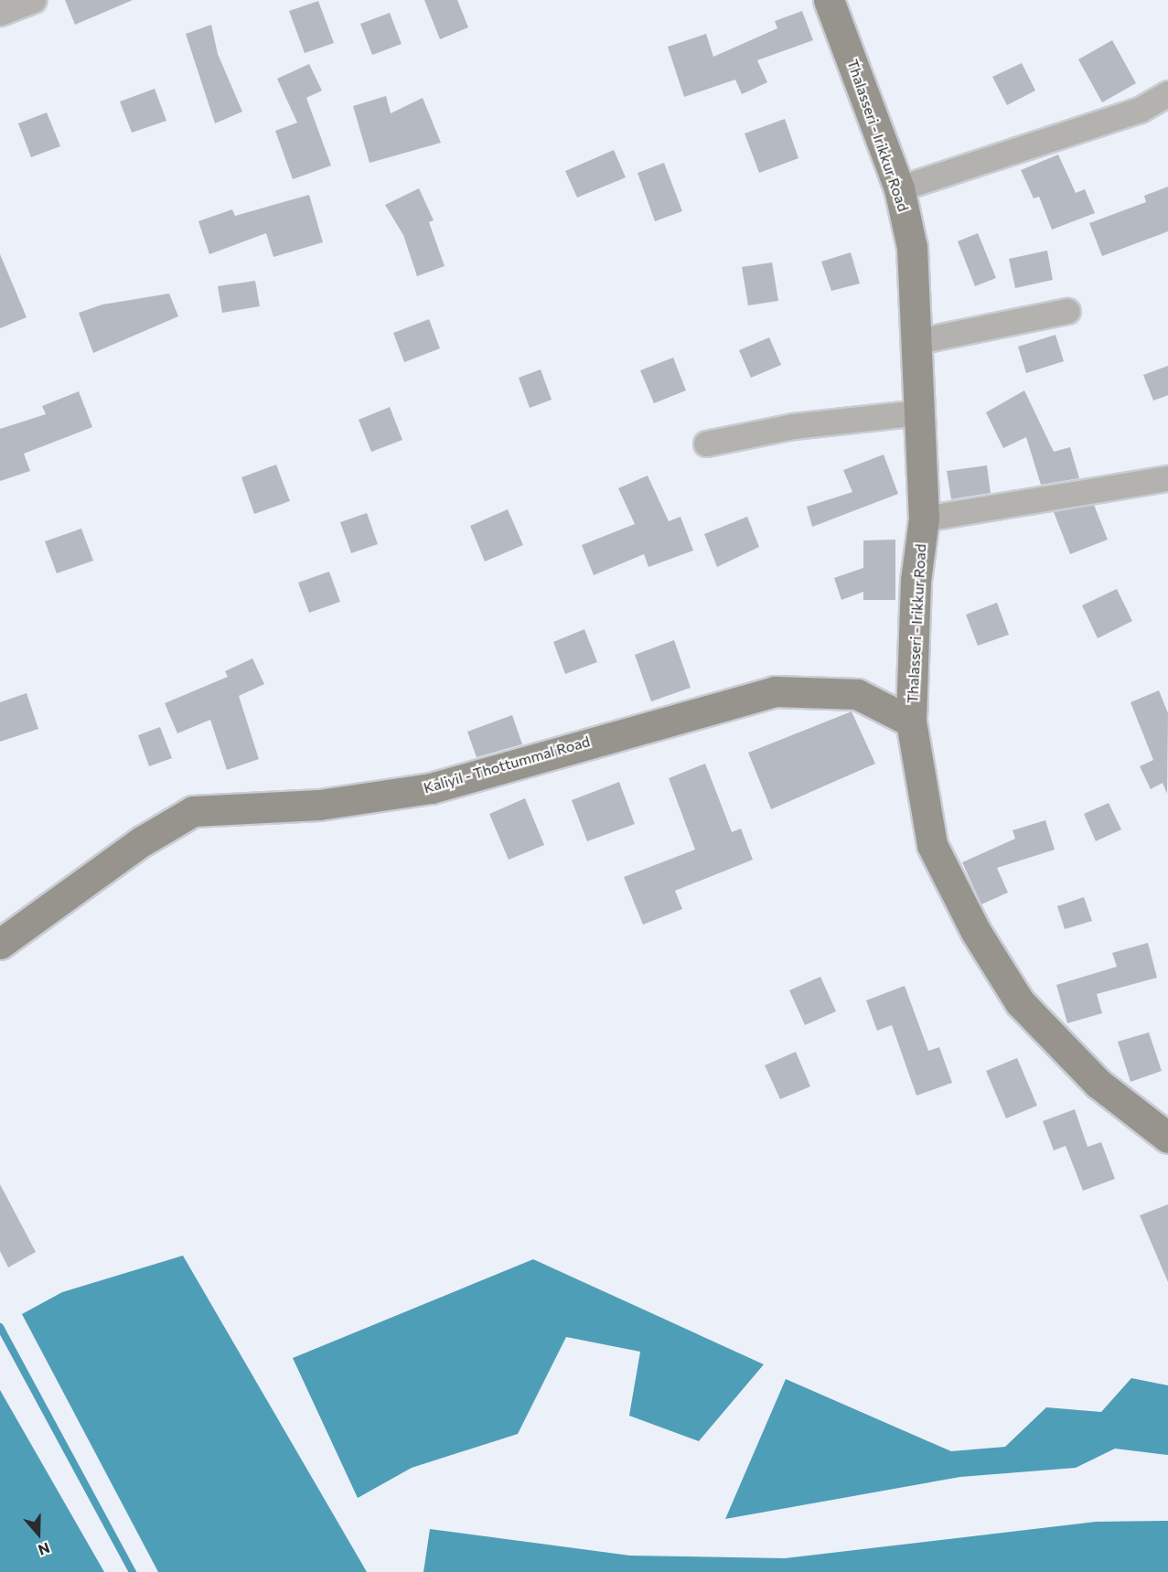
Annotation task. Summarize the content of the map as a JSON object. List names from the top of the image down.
{
  "streets": {
    "main road": ["Thalasseri - Irikkur Road", "Kaliyil - Thottummal Road"]
  },
  "crossings": [
    ["Thalasseri - Irikkur Road", "Kaliyil - Thottummal Road"]
  ],
  "north": "bottom"
}
